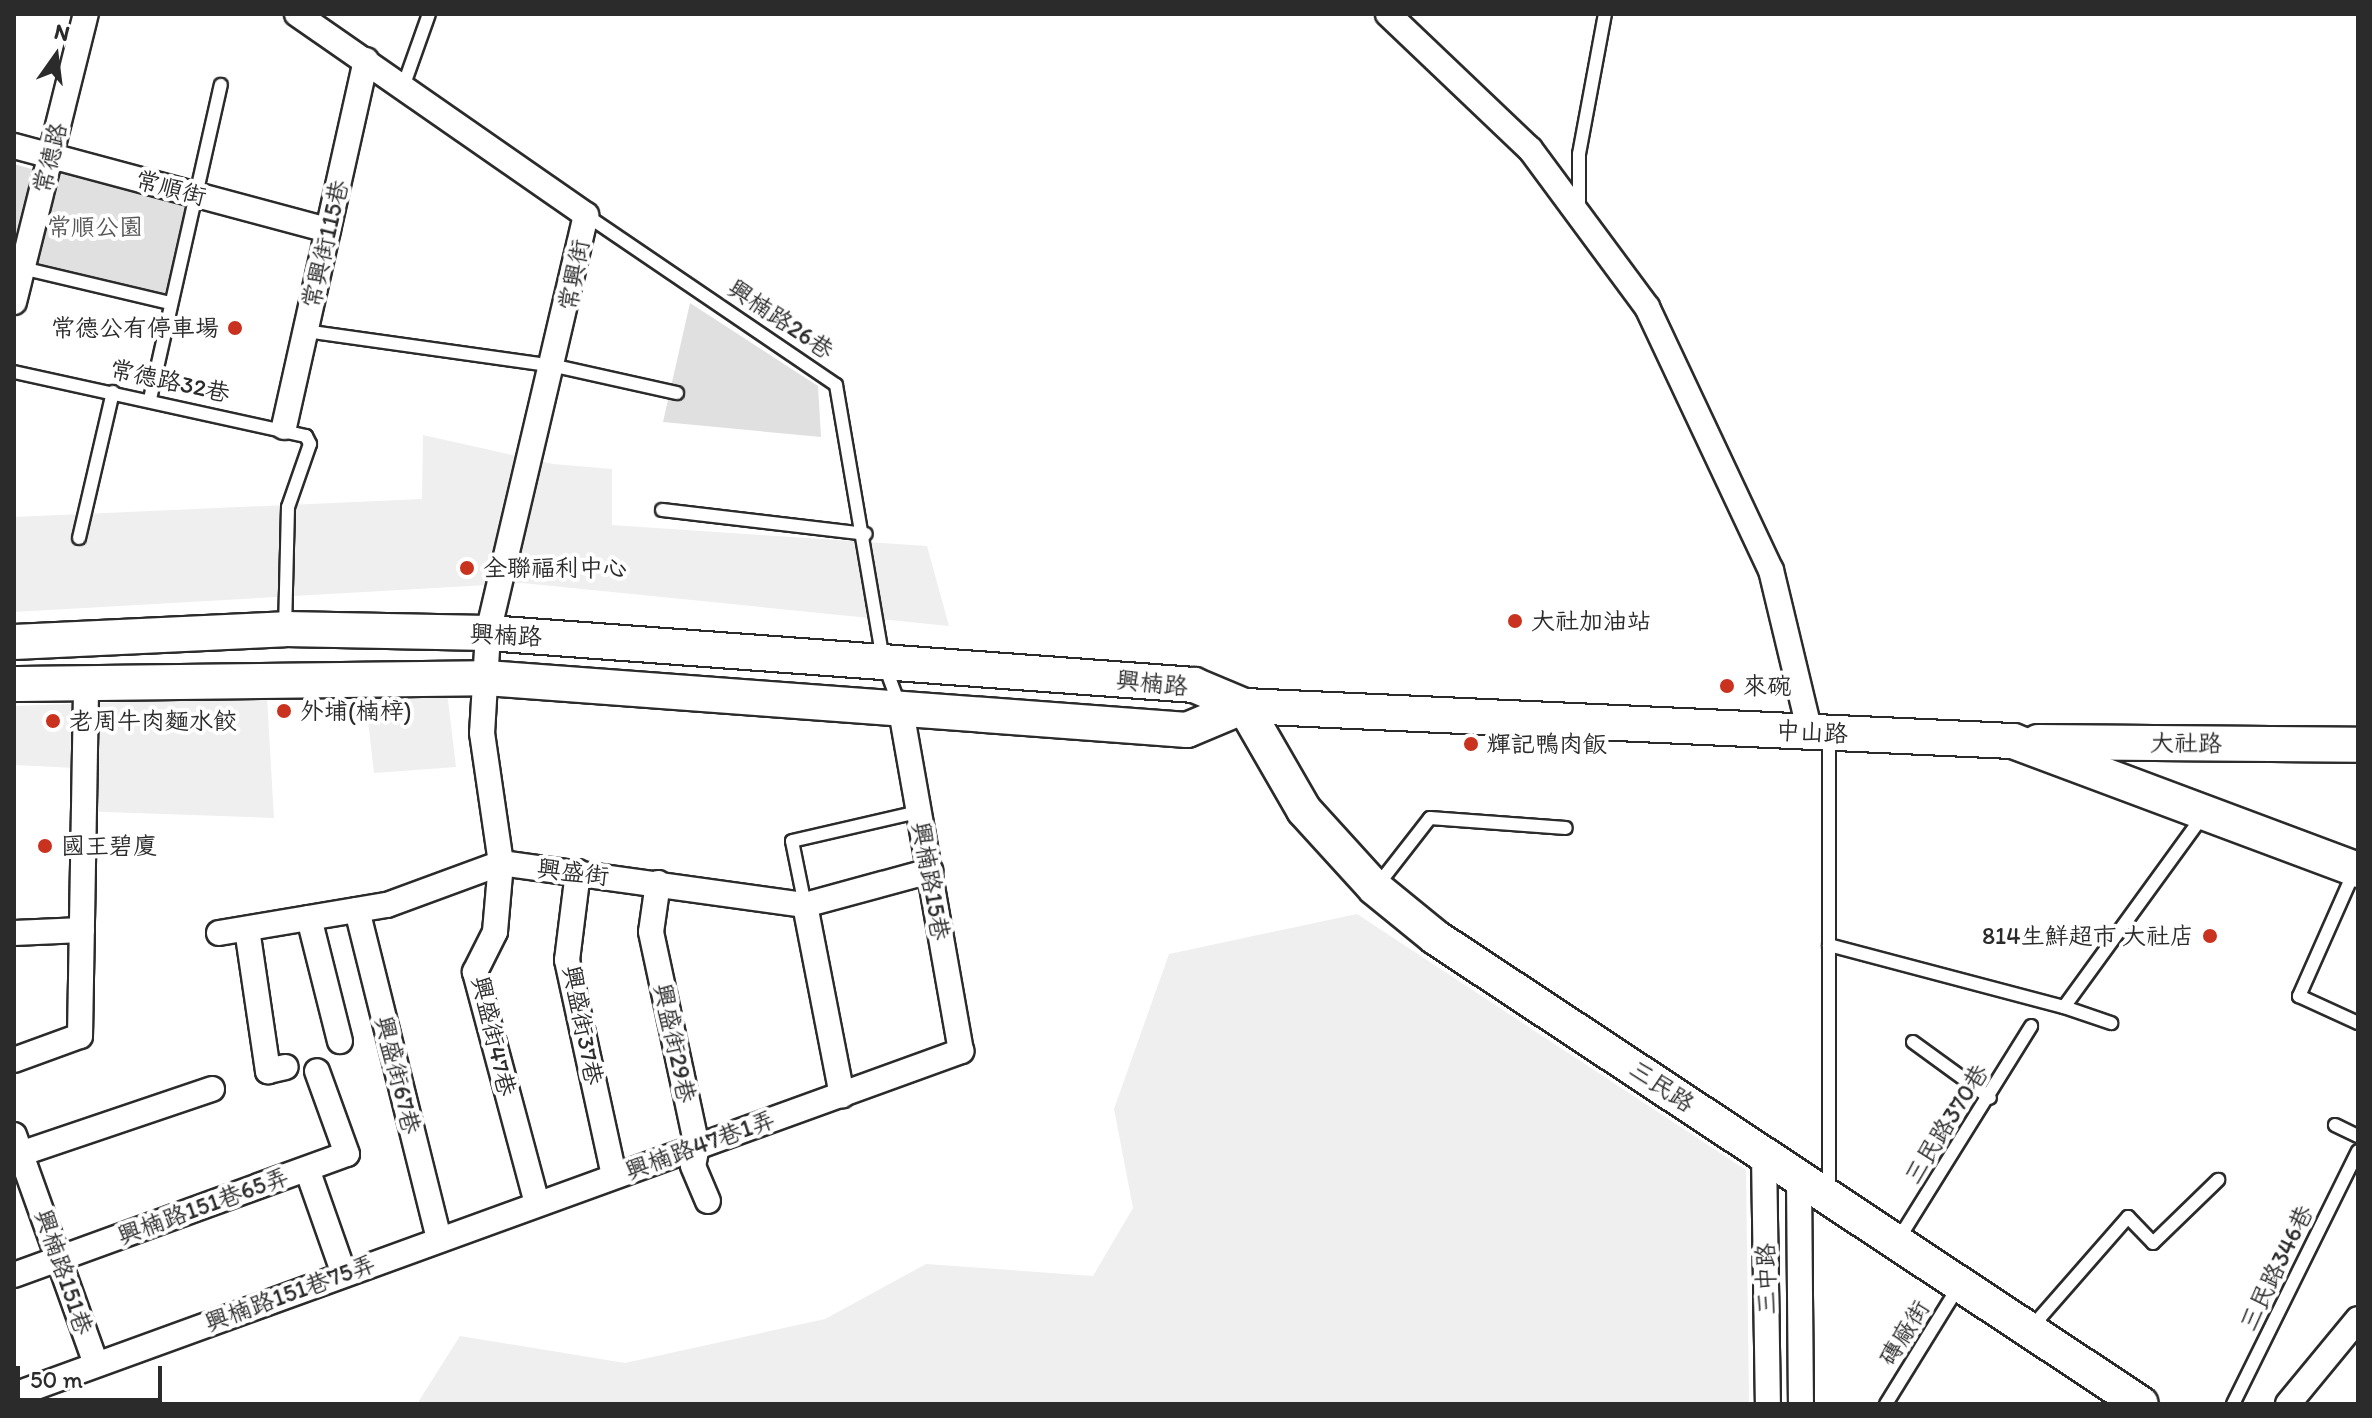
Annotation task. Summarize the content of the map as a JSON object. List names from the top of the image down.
{
  "streets": {
    "street": [
      "常德路",
      "常順街",
      "常興街115巷",
      "常興街",
      "興楠路",
      "中山路",
      "大社路",
      "興盛街",
      "興楠路15巷",
      "興盛街37巷",
      "興盛街47巷",
      "興盛街29巷",
      "興盛街67巷",
      "三民路",
      "興楠路47巷1弄",
      "興楠路151巷65弄",
      "興楠路151巷",
      "三中路",
      "興楠路151巷75弄"
    ],
    "lane": [
      "興楠路26巷",
      "常德路32巷",
      "三民路370巷",
      "三民路346巷",
      "磚廠街"
    ]
  },
  "crossings": [
    ["常德路", "常順街"],
    ["常順街", "常興街115巷"],
    ["常興街115巷", "常興街"],
    ["常興街115巷", "常德路32巷"],
    ["常興街", "興楠路26巷"],
    ["常興街", "興楠路"],
    ["常興街", "興盛街47巷"],
    ["興楠路26巷", "興楠路"],
    ["興楠路26巷", "興楠路15巷"],
    ["常德路32巷", "興楠路"],
    ["興楠路", "中山路"],
    ["興楠路", "興楠路15巷"],
    ["興楠路", "興盛街47巷"],
    ["興楠路", "三民路"],
    ["中山路", "大社路"],
    ["中山路", "三民路"],
    ["興盛街", "興楠路15巷"],
    ["興盛街", "興盛街37巷"],
    ["興盛街", "興盛街47巷"],
    ["興盛街", "興盛街29巷"],
    ["興盛街", "興盛街67巷"],
    ["興楠路15巷", "興楠路47巷1弄"],
    ["興盛街37巷", "興楠路47巷1弄"],
    ["興盛街47巷", "興楠路47巷1弄"],
    ["興盛街29巷", "興楠路47巷1弄"],
    ["興盛街67巷", "興楠路47巷1弄"],
    ["興盛街67巷", "興楠路151巷75弄"],
    ["三民路", "三民路370巷"],
    ["三民路", "三中路"],
    ["三民路", "磚廠街"],
    ["興楠路47巷1弄", "興楠路151巷75弄"],
    ["興楠路151巷65弄", "興楠路151巷"],
    ["興楠路151巷", "興楠路151巷75弄"]
  ],
  "parks": ["常順公園"],
  "places": [
    "常德公有停車場",
    "全聯福利中心",
    "大社加油站",
    "來碗",
    "外埔(楠梓)",
    "老周牛肉麵水餃",
    "輝記鴨肉飯",
    "國王碧廈",
    "814生鮮超市 大社店"
  ],
  "scale_bar": "50 m",
  "north": "top"
}
